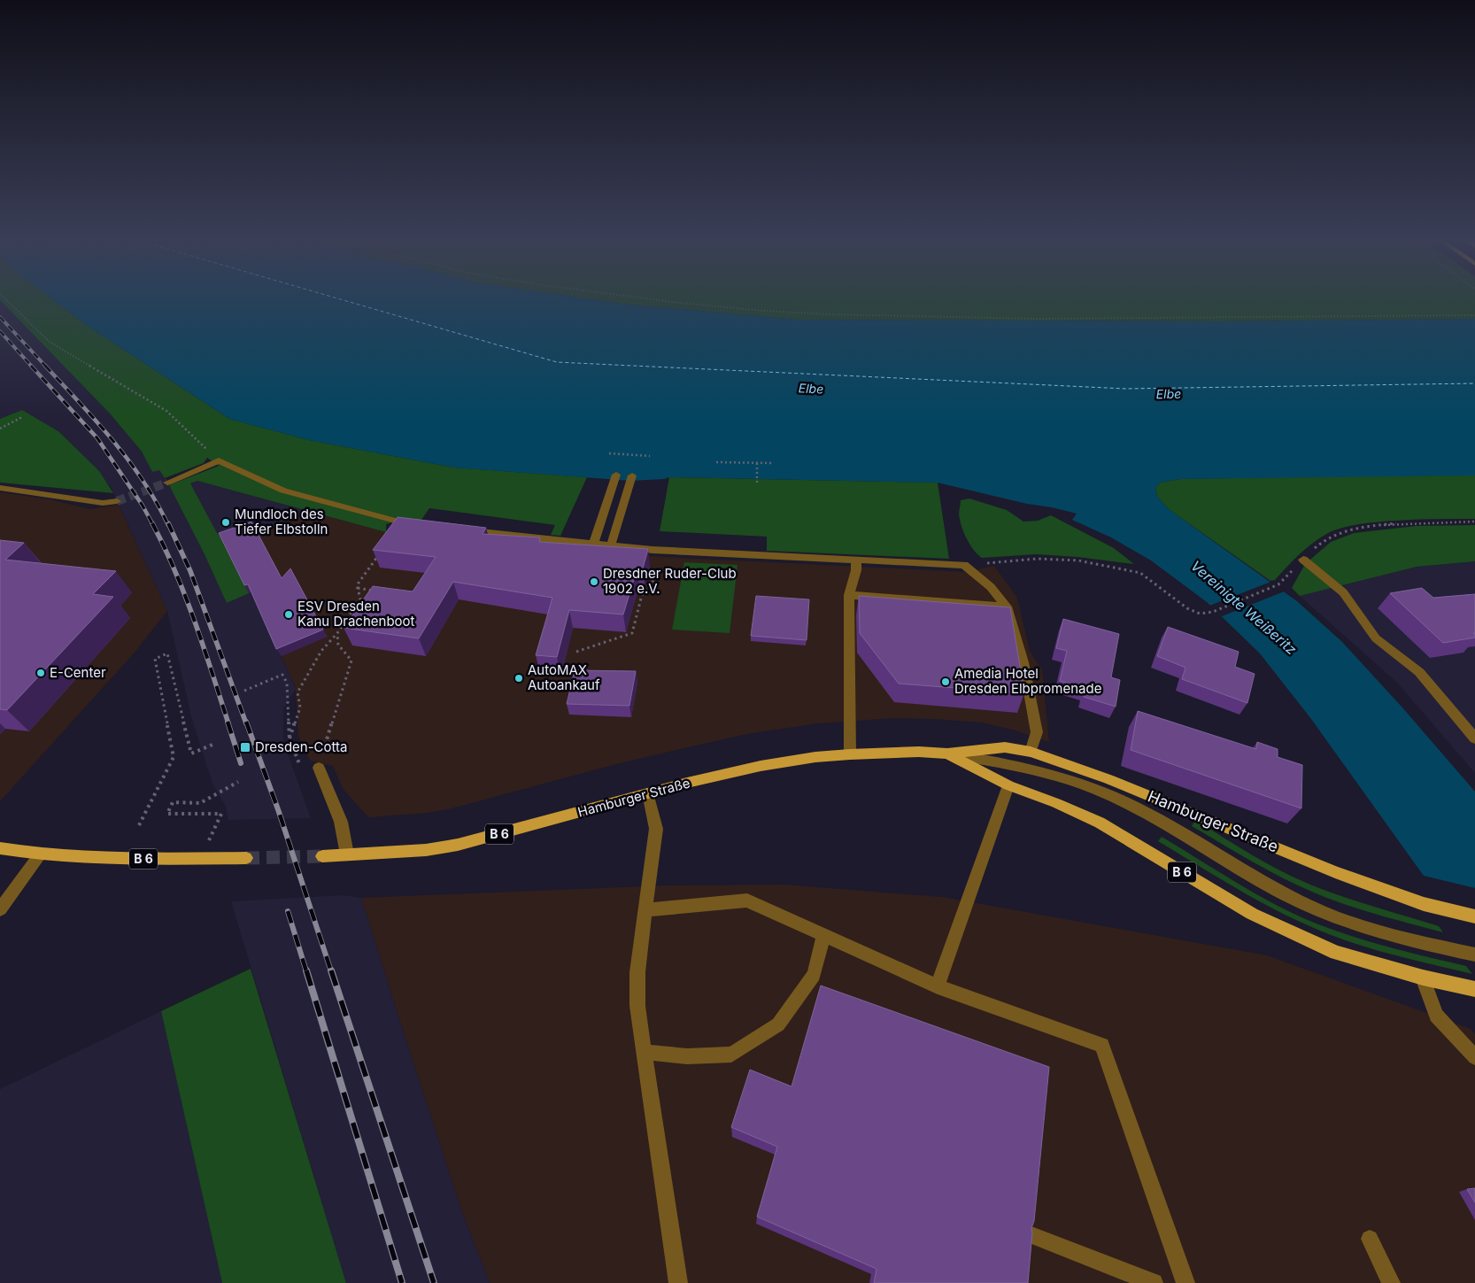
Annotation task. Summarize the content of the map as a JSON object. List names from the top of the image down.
{
  "streets": {
    "main road": ["Hamburger Straße", "B 6"]
  },
  "water": ["Elbe", "Vereinigte Weißeritz"],
  "places": {
    "other": [
      "Mundloch des Tiefer Elbstolln",
      "Dresdner Ruder-Club 1902 e.V.",
      "ESV Dresden Kanu Drachenboot",
      "E-Center",
      "AutoMAX Autoankauf",
      "Amedia Hotel Dresden Elbpromenade"
    ],
    "transit": ["Dresden-Cotta"]
  }
}
